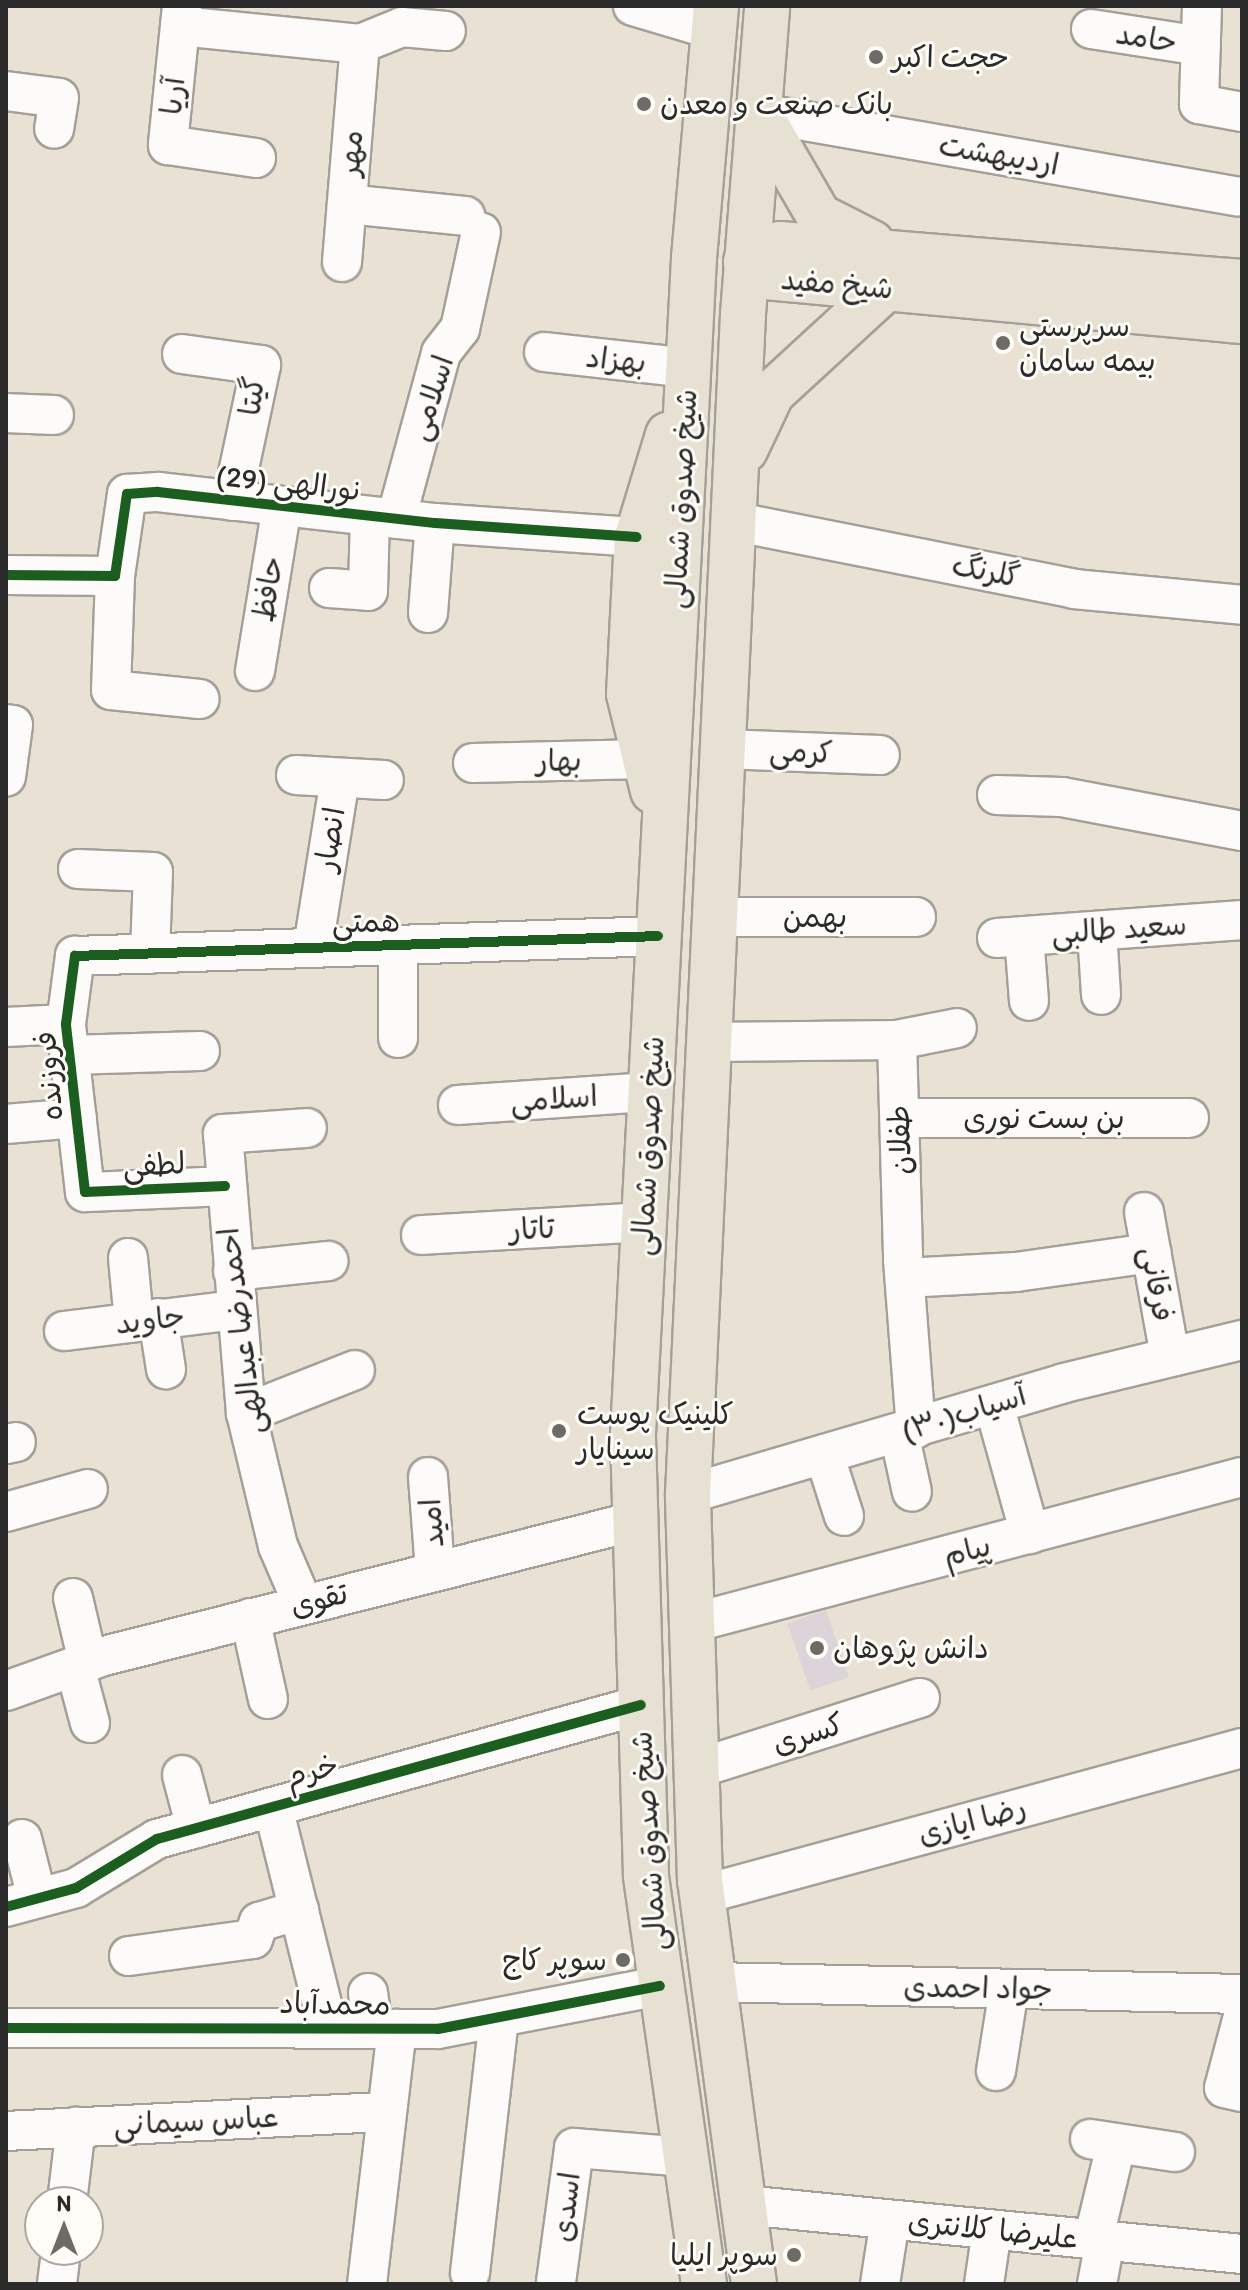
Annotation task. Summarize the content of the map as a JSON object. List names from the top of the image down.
{
  "streets": {
    "main road": ["شیخ مفید", "شیخ صدوق شمالی"],
    "street": [
      "حامد",
      "آریا",
      "مهر",
      "اردیبهشت",
      "بهزاد",
      "گیتا",
      "اسلامی",
      "نورالهی (29)",
      "گلرنگ",
      "حافظ",
      "کرمی",
      "بهار",
      "انصار",
      "بهمن",
      "همتی",
      "سعید طالبی",
      "فروزنده",
      "بن بست نوری",
      "طفلان",
      "لطفی",
      "تاتار",
      "فرقانی",
      "جاوید",
      "احمدرضا عبدالهی",
      "آسیاب(۳۰)",
      "امید",
      "پیام",
      "تقوی",
      "کسری",
      "خرم",
      "رضا ایازی",
      "جواد احمدی",
      "محمدآباد",
      "عباس سیمانی",
      "اسدی",
      "علیرضا کلانتری"
    ]
  },
  "crossings": [
    ["مهر", "اسلامی"],
    ["اردیبهشت", "شیخ صدوق شمالی"],
    ["شیخ مفید", "شیخ صدوق شمالی"],
    ["بهزاد", "شیخ صدوق شمالی"],
    ["گیتا", "نورالهی (29)"],
    ["اسلامی", "نورالهی (29)"],
    ["اسلامی", "شیخ صدوق شمالی"],
    ["نورالهی (29)", "حافظ"],
    ["شیخ صدوق شمالی", "گلرنگ"],
    ["شیخ صدوق شمالی", "کرمی"],
    ["شیخ صدوق شمالی", "بهمن"],
    ["شیخ صدوق شمالی", "همتی"],
    ["شیخ صدوق شمالی", "تاتار"],
    ["شیخ صدوق شمالی", "آسیاب(۳۰)"],
    ["شیخ صدوق شمالی", "پیام"],
    ["شیخ صدوق شمالی", "تقوی"],
    ["شیخ صدوق شمالی", "کسری"],
    ["شیخ صدوق شمالی", "خرم"],
    ["شیخ صدوق شمالی", "رضا ایازی"],
    ["شیخ صدوق شمالی", "جواد احمدی"],
    ["شیخ صدوق شمالی", "محمدآباد"],
    ["شیخ صدوق شمالی", "اسدی"],
    ["شیخ صدوق شمالی", "علیرضا کلانتری"],
    ["انصار", "همتی"],
    ["همتی", "فروزنده"],
    ["فروزنده", "لطفی"],
    ["بن بست نوری", "طفلان"],
    ["طفلان", "آسیاب(۳۰)"],
    ["لطفی", "احمدرضا عبدالهی"],
    ["فرقانی", "آسیاب(۳۰)"],
    ["جاوید", "احمدرضا عبدالهی"],
    ["احمدرضا عبدالهی", "تقوی"],
    ["امید", "تقوی"]
  ],
  "places": [
    "حجت اکبر",
    "بانک صنعت و معدن",
    "سرپرستی بیمه سامان",
    "کلینیک پوست سینایار",
    "دانش پژوهان",
    "سوپر کاج",
    "سوپر ایلیا"
  ],
  "north": "top"
}
